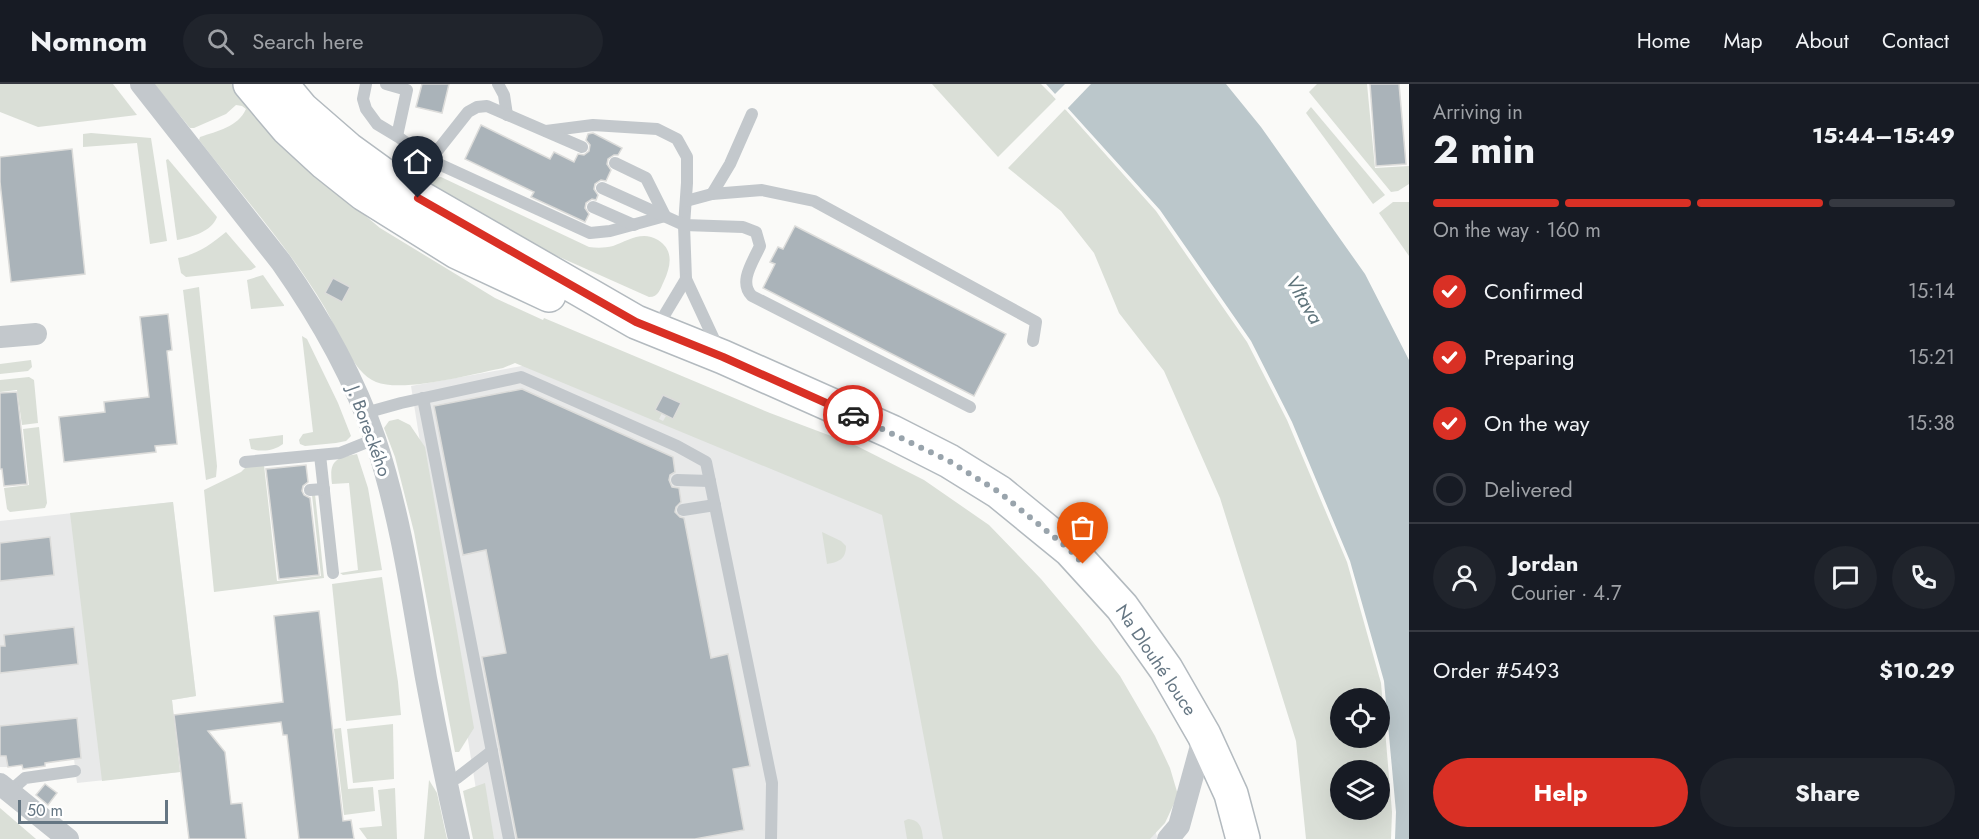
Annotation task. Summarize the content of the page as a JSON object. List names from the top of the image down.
{
  "streets": {
    "main road": ["Na Dlouhé louce"],
    "street": ["J. Boreckého"]
  },
  "water": ["Vltava"],
  "scale_bar": "50 m",
  "page": {
    "header": "Nomnom",
    "search": "Search here",
    "nav": [
      "Home",
      "Map",
      "About",
      "Contact"
    ],
    "heading": ["2 min", "Arriving in", "15:44–15:49"],
    "panel": [
      "Jordan",
      "Courier · 4.7",
      "Order #5493",
      "$10.29"
    ],
    "bar": "On the way · 160 m",
    "list": [
      ["Confirmed", "15:14"],
      ["Preparing", "15:21"],
      ["On the way", "15:38"],
      "Delivered"
    ],
    "buttons": ["Help", "Share"],
    "scale": "50 m"
  }
}
